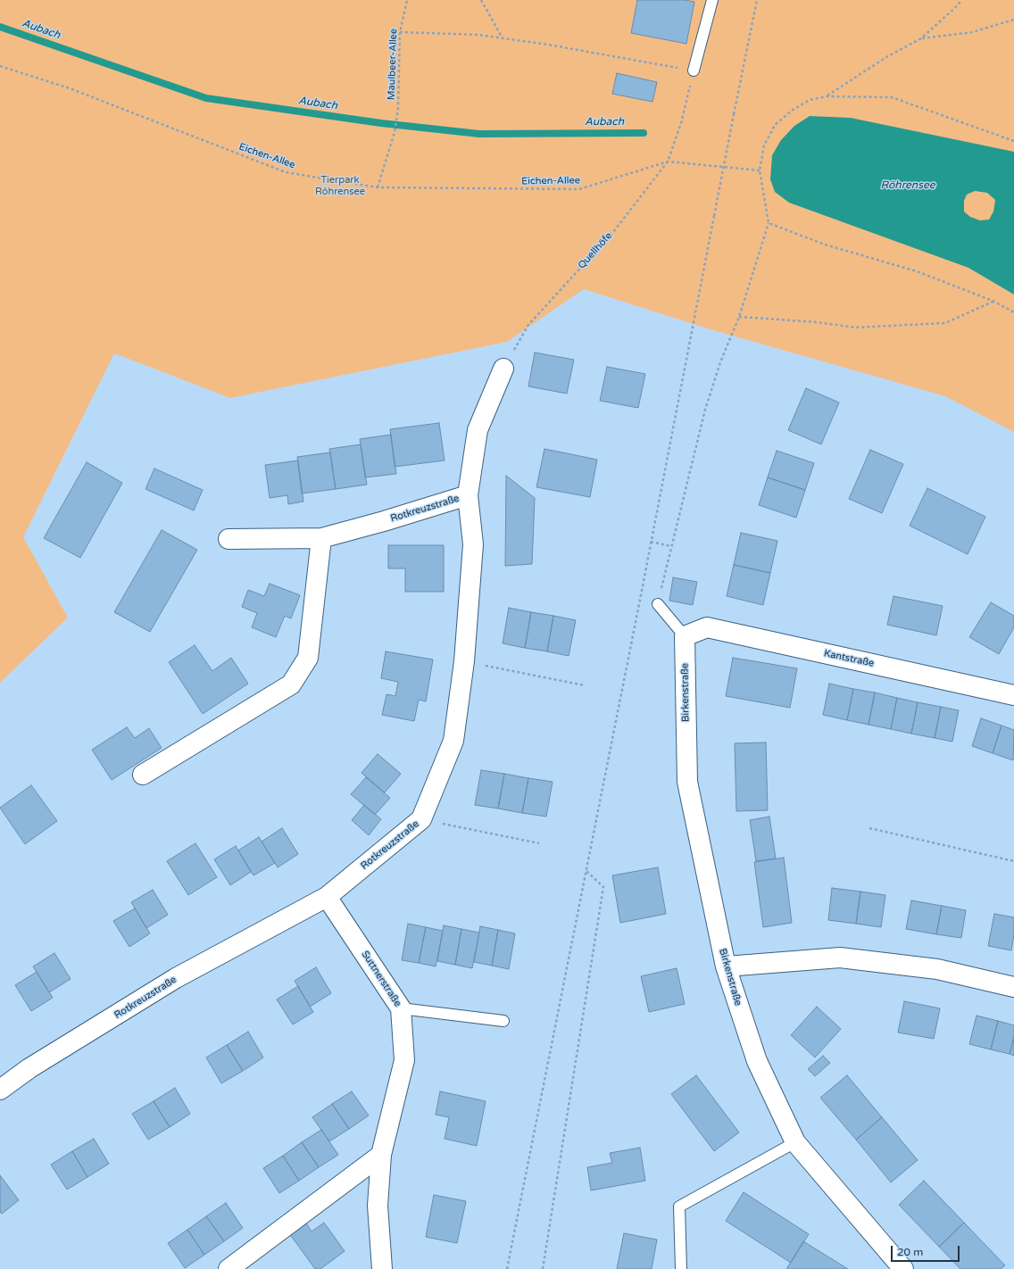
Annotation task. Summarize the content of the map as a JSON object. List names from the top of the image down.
{
  "streets": {
    "street": [
      "Rotkreuzstraße",
      "Kantstraße",
      "Birkenstraße",
      "Suttnerstraße"
    ],
    "path": ["Maulbeer-Allee", "Eichen-Allee", "Quellhöfe"]
  },
  "crossings": [
    ["Maulbeer-Allee", "Eichen-Allee"],
    ["Eichen-Allee", "Quellhöfe"],
    ["Rotkreuzstraße", "Suttnerstraße"],
    ["Kantstraße", "Birkenstraße"]
  ],
  "water": ["Aubach", "Röhrensee"],
  "parks": ["Tierpark Röhrensee"],
  "scale_bar": "20 m"
}
